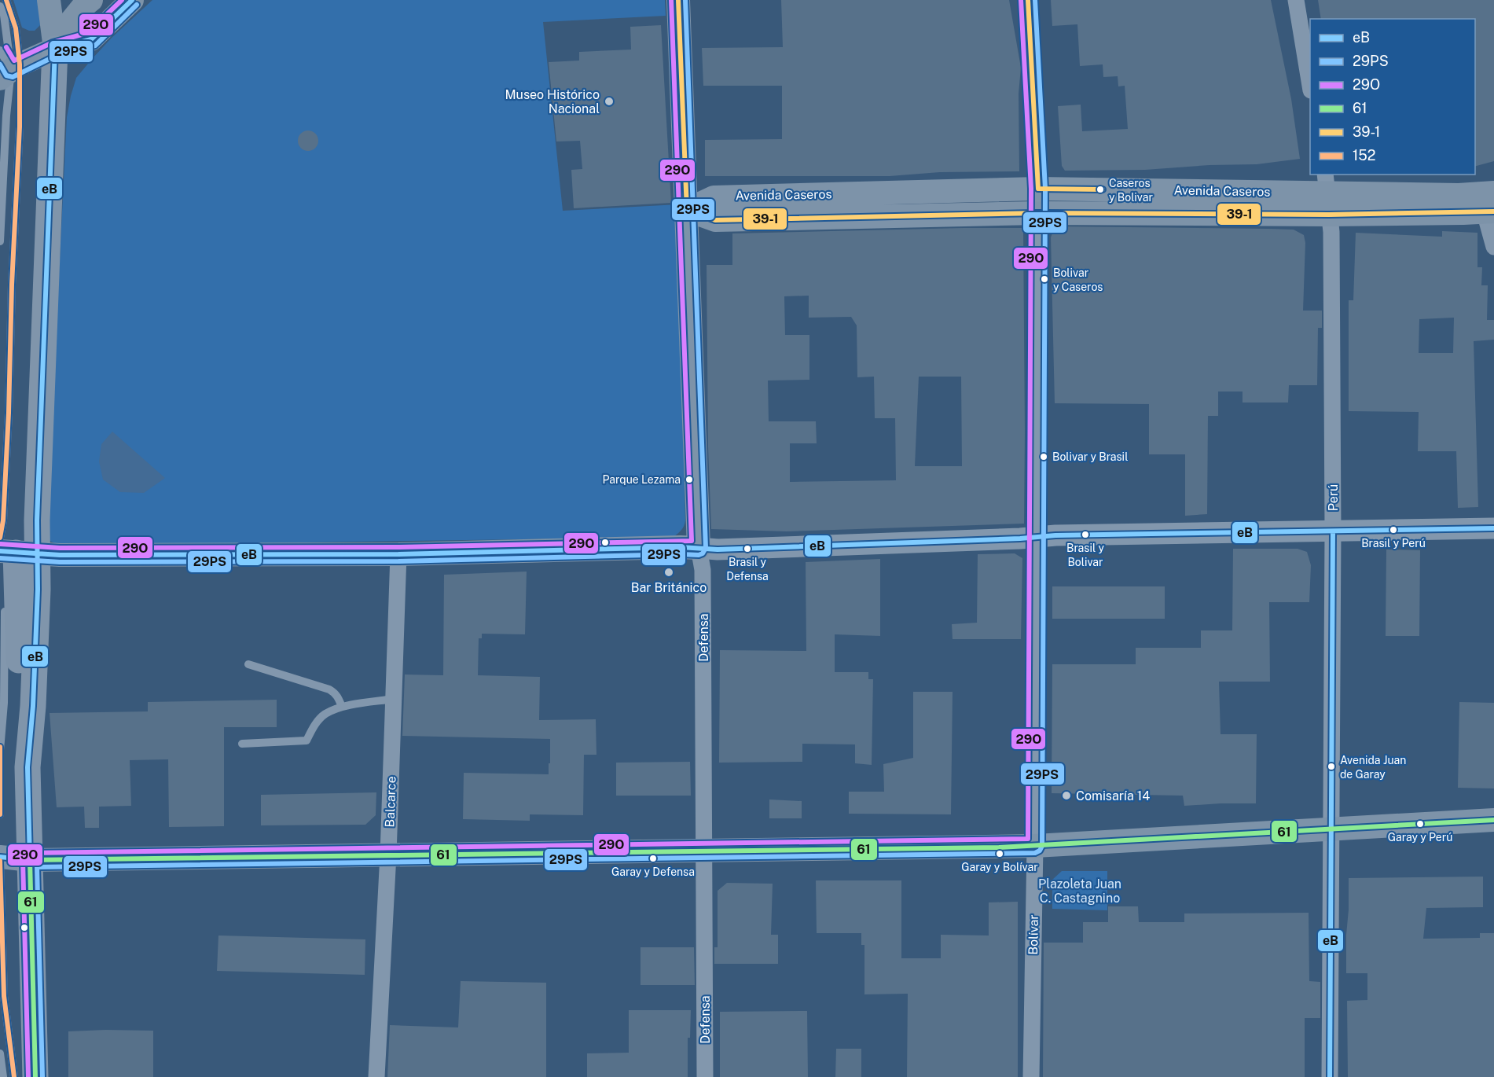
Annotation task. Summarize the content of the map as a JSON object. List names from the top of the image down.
{
  "streets": {
    "main road": ["Avenida Caseros", "Defensa"],
    "street": ["Perú", "Balcarce", "Bolívar"]
  },
  "crossings": [
    ["Avenida Caseros", "Perú"],
    ["Avenida Caseros", "Defensa"],
    ["Avenida Caseros", "Bolívar"]
  ],
  "parks": ["Plazoleta Juan C. Castagnino"],
  "places": [
    "Museo Histórico Nacional",
    "Caseros y Bolivar",
    "Bolivar y Caseros",
    "Bolivar y Brasil",
    "Parque Lezama",
    "Brasil y Perú",
    "Brasil y Bolivar",
    "Brasil y Defensa",
    "Bar Británico",
    "Avenida Juan de Garay",
    "Comisaría 14",
    "Garay y Perú",
    "Garay y Bolívar",
    "Garay y Defensa"
  ],
  "lines": [
    "transit line eB",
    "transit line 29PS",
    "transit line 29O",
    "transit line 39-1",
    "transit line 152",
    "transit line 61"
  ],
  "legend": [
    "eB",
    "29PS",
    "29O",
    "61",
    "39-1",
    "152"
  ]
}
